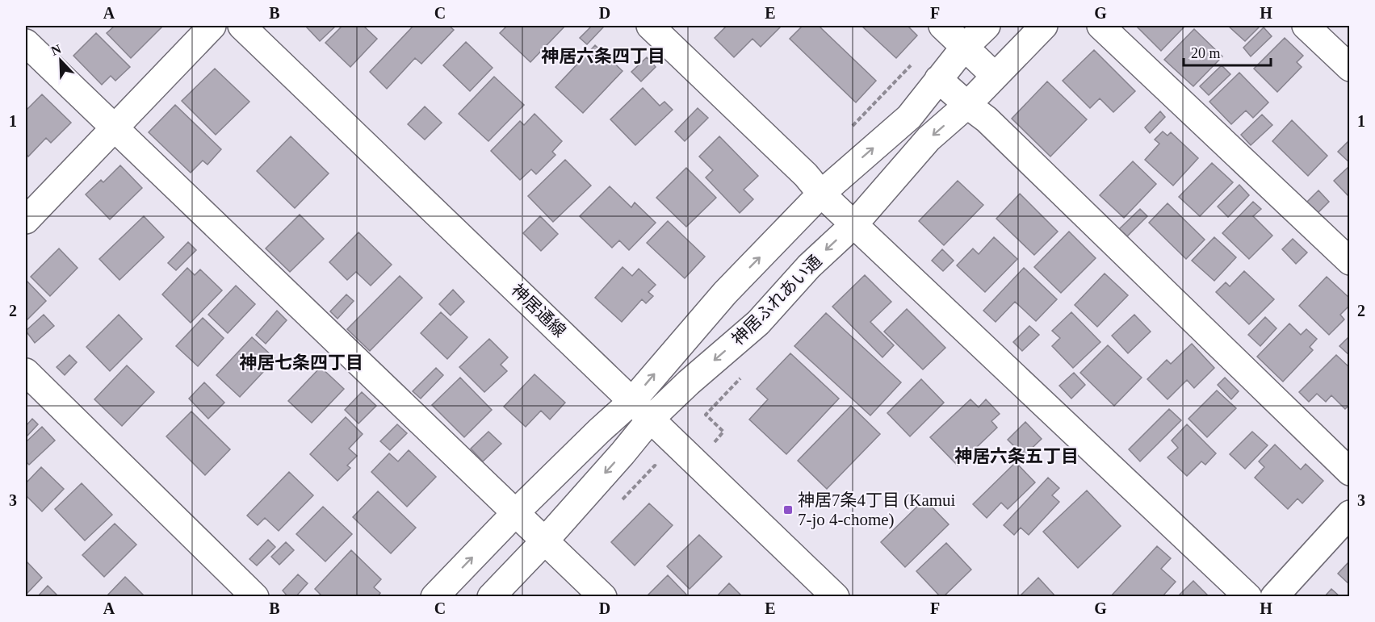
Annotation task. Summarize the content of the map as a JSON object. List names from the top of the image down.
{
  "streets": {
    "street": ["神居ふれあい通", "神居通線"]
  },
  "crossings": [
    ["神居ふれあい通", "神居通線"]
  ],
  "districts": ["神居六条四丁目", "神居七条四丁目", "神居六条五丁目"],
  "places": {
    "transit": ["神居7条4丁目 (Kamui 7-jo 4-chome)"]
  },
  "scale_bar": "20 m",
  "north": "top left",
  "grid": {
    "columns": [
      "A",
      "B",
      "C",
      "D",
      "E",
      "F",
      "G",
      "H"
    ],
    "rows": ["1", "2", "3"]
  }
}
